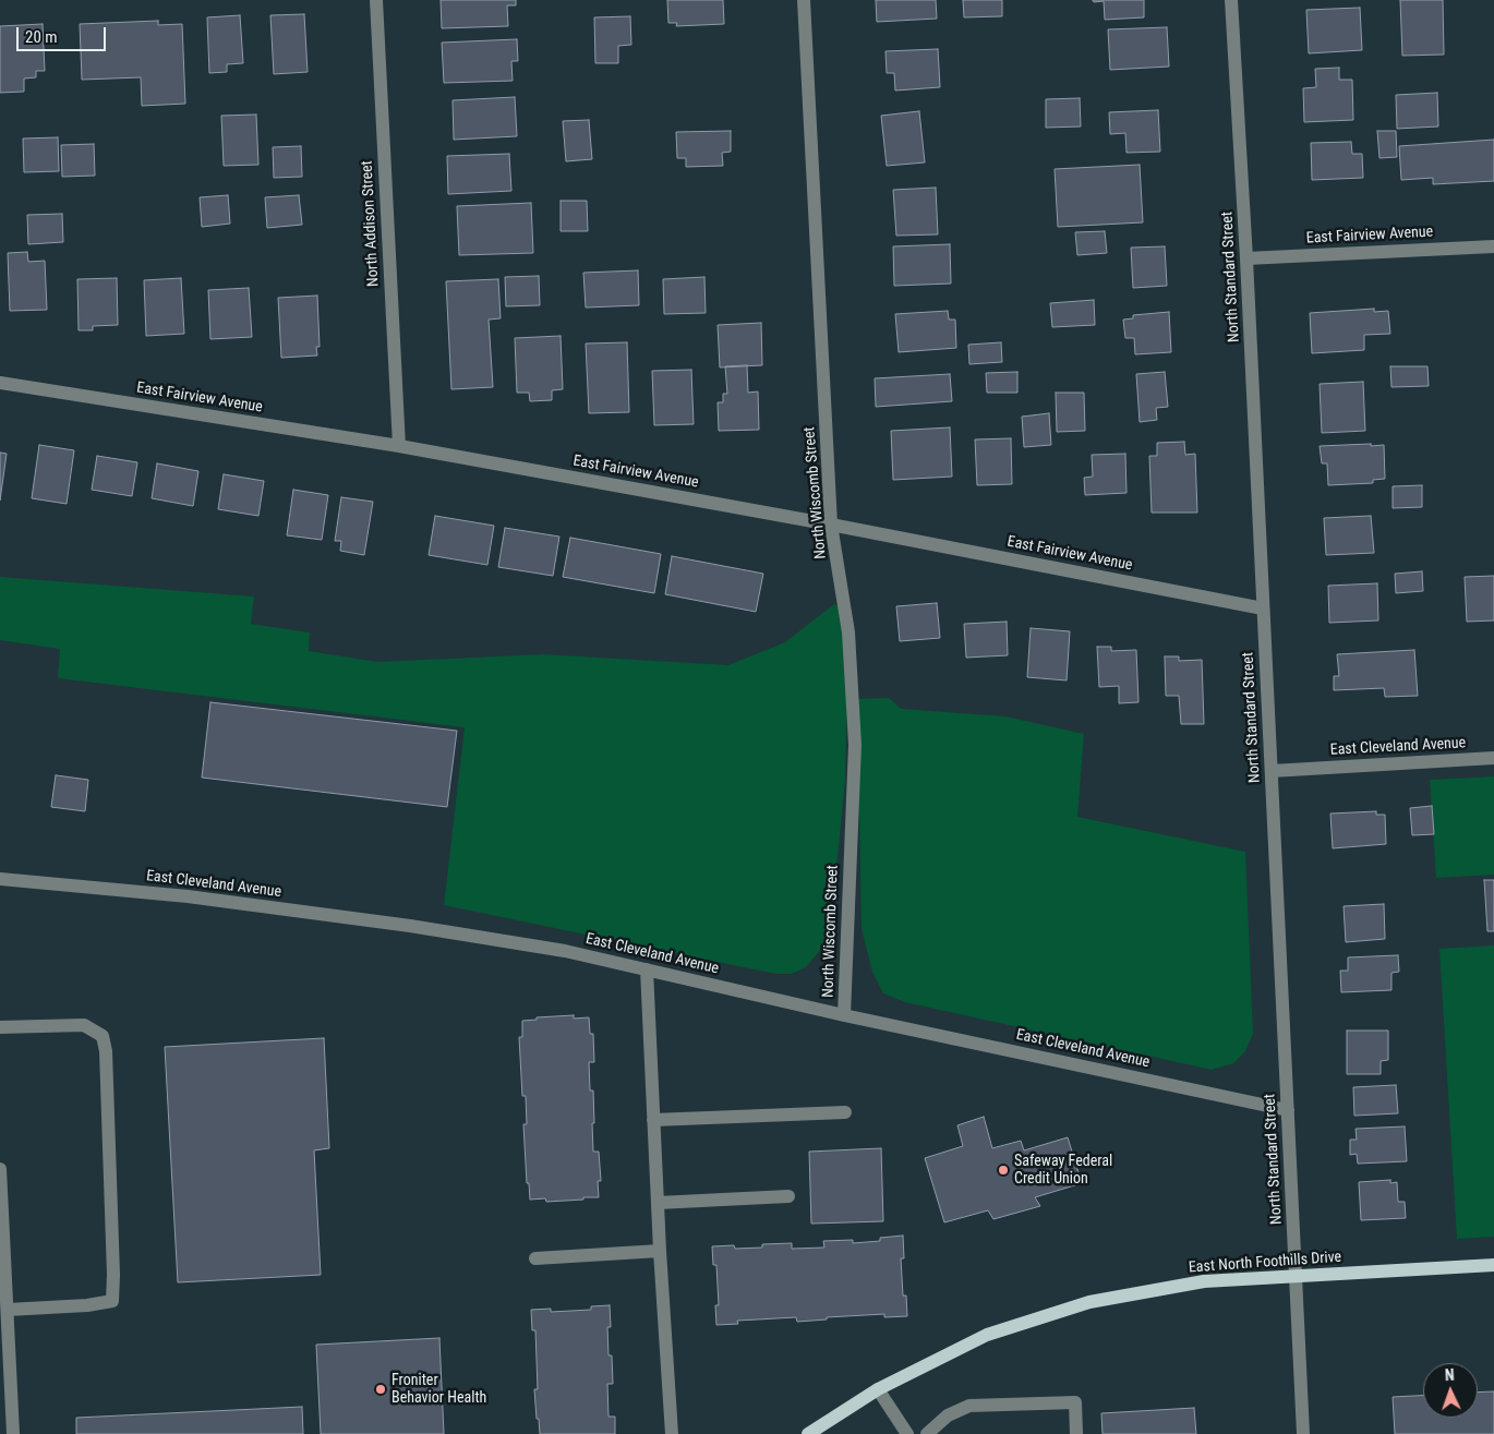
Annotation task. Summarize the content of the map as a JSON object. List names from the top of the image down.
{
  "streets": {
    "main road": ["East North Foothills Drive"],
    "street": [
      "North Addison Street",
      "East Fairview Avenue",
      "North Standard Street",
      "North Wiscomb Street",
      "East Cleveland Avenue"
    ]
  },
  "crossings": [
    ["North Addison Street", "East Fairview Avenue"],
    ["East Fairview Avenue", "North Standard Street"],
    ["East Fairview Avenue", "North Wiscomb Street"],
    ["North Standard Street", "East Cleveland Avenue"],
    ["North Standard Street", "East North Foothills Drive"],
    ["North Wiscomb Street", "East Cleveland Avenue"]
  ],
  "places": ["Safeway Federal Credit Union", "Froniter Behavior Health"],
  "scale_bar": "20 m",
  "north": "top"
}
